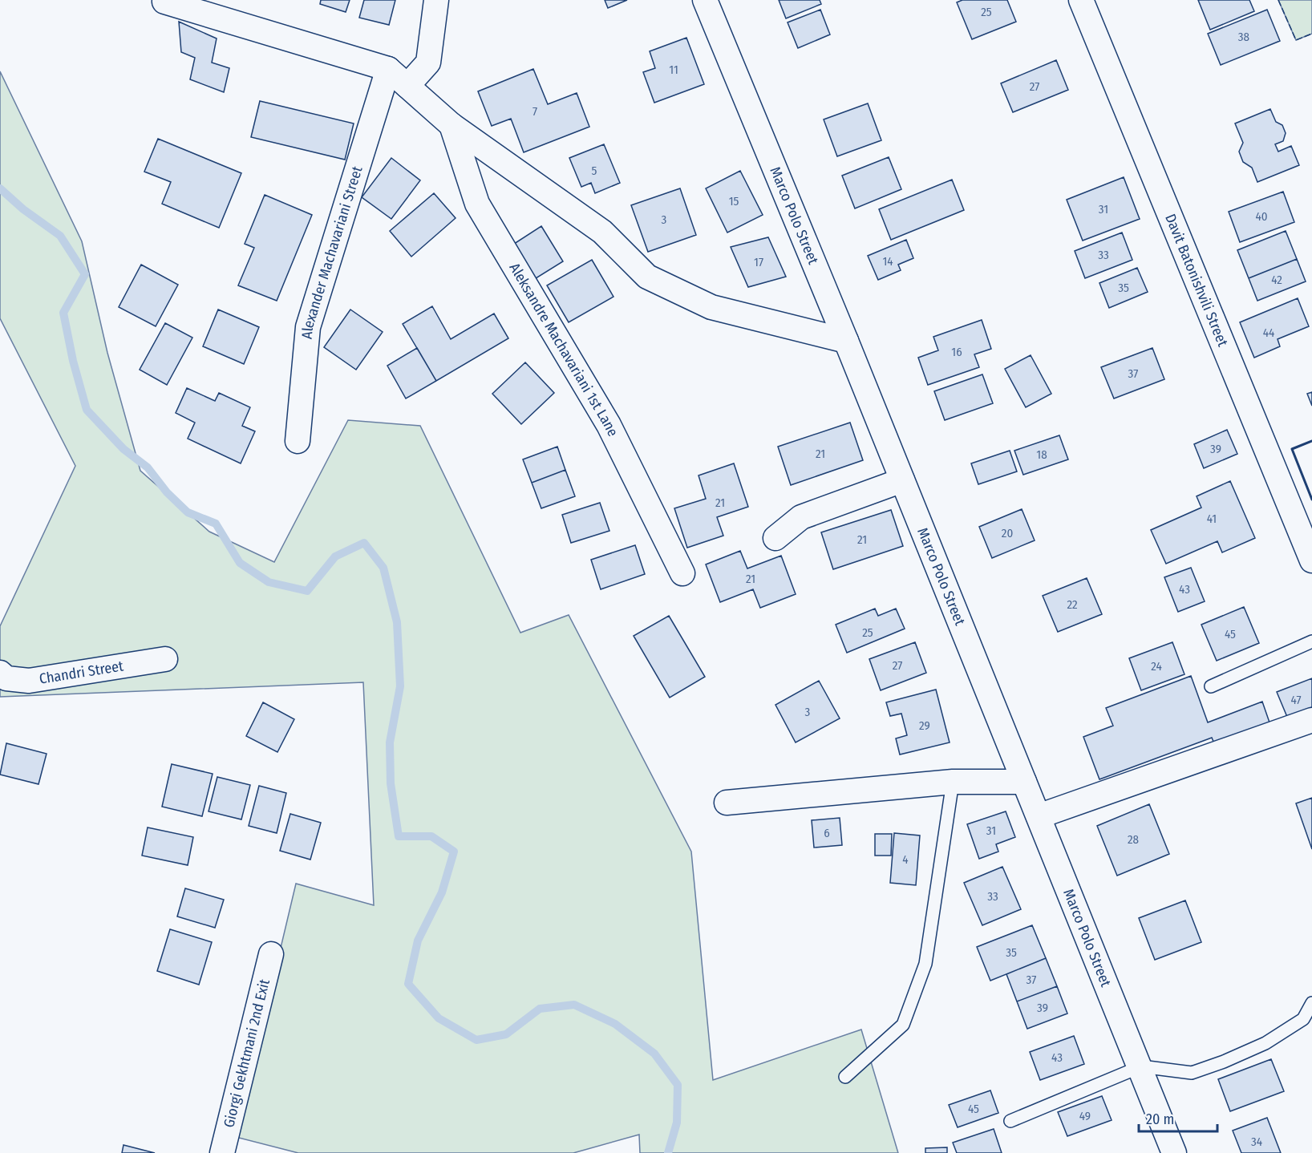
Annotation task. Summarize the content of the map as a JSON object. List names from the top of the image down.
{
  "streets": {
    "street": [
      "Marco Polo Street",
      "Alexander Machavariani Street",
      "Davit Batonishvili Street",
      "Aleksandre Machavariani 1st Lane",
      "Chandri Street",
      "Giorgi Gekhtmani 2nd Exit"
    ]
  },
  "house_numbers": [
    "25",
    "38",
    "11",
    "27",
    "7",
    "5",
    "15",
    "31",
    "40",
    "3",
    "33",
    "14",
    "17",
    "42",
    "35",
    "44",
    "16",
    "37",
    "39",
    "21",
    "18",
    "21",
    "41",
    "20",
    "21",
    "21",
    "43",
    "22",
    "25",
    "45",
    "27",
    "24",
    "47",
    "3",
    "29",
    "31",
    "6",
    "28",
    "4",
    "33",
    "35",
    "37",
    "39",
    "43",
    "45",
    "49",
    "34"
  ],
  "scale_bar": "20 m"
}
